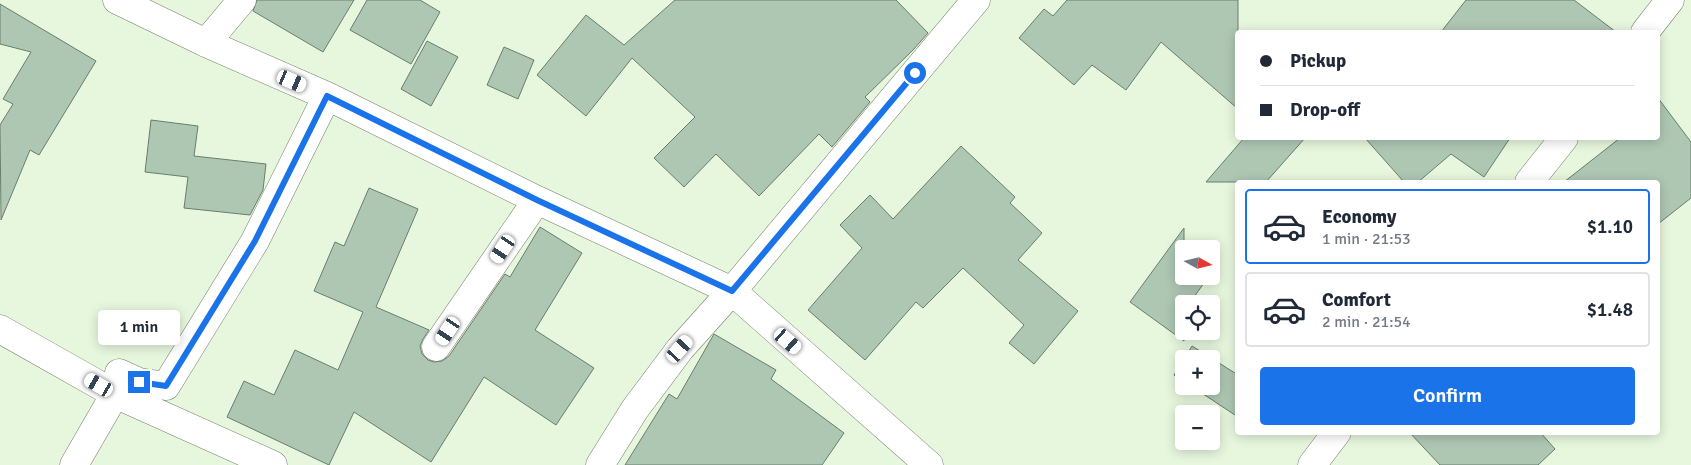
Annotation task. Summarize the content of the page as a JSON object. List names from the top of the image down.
{
  "north": "right",
  "page": {
    "banner": ["Pickup", "Drop-off"],
    "list": [
      {
        "name": "Economy",
        "note": "1 min · 21:53",
        "value": "$1.10"
      },
      {
        "name": "Comfort",
        "note": "2 min · 21:54",
        "value": "$1.48"
      }
    ],
    "map_buttons": ["+", "−"],
    "bubble": "1 min",
    "buttons": "Confirm"
  }
}
